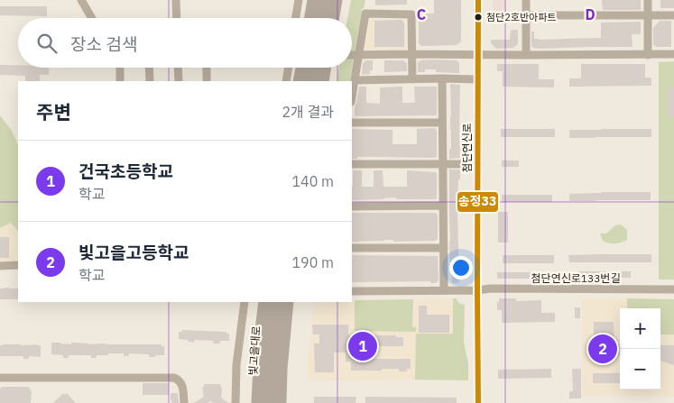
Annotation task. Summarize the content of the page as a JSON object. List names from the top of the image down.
{
  "streets": {
    "main road": ["빛고을대로"],
    "street": ["첨단연신로", "첨단연신로133번길"]
  },
  "crossings": [
    ["첨단연신로", "첨단연신로133번길"]
  ],
  "places": ["첨단2호반아파트"],
  "lines": ["transit line 송정33"],
  "page": {
    "search": "장소 검색",
    "heading": ["주변", "2개 결과"],
    "list": [
      {
        "mark": "1",
        "name": "건국초등학교",
        "note": "학교",
        "value": "140 m"
      },
      {
        "mark": "2",
        "name": "빛고을고등학교",
        "note": "학교",
        "value": "190 m"
      }
    ],
    "map_buttons": ["+", "−"],
    "pins": ["1", "2"]
  },
  "grid": {
    "columns": ["C", "D"]
  }
}
